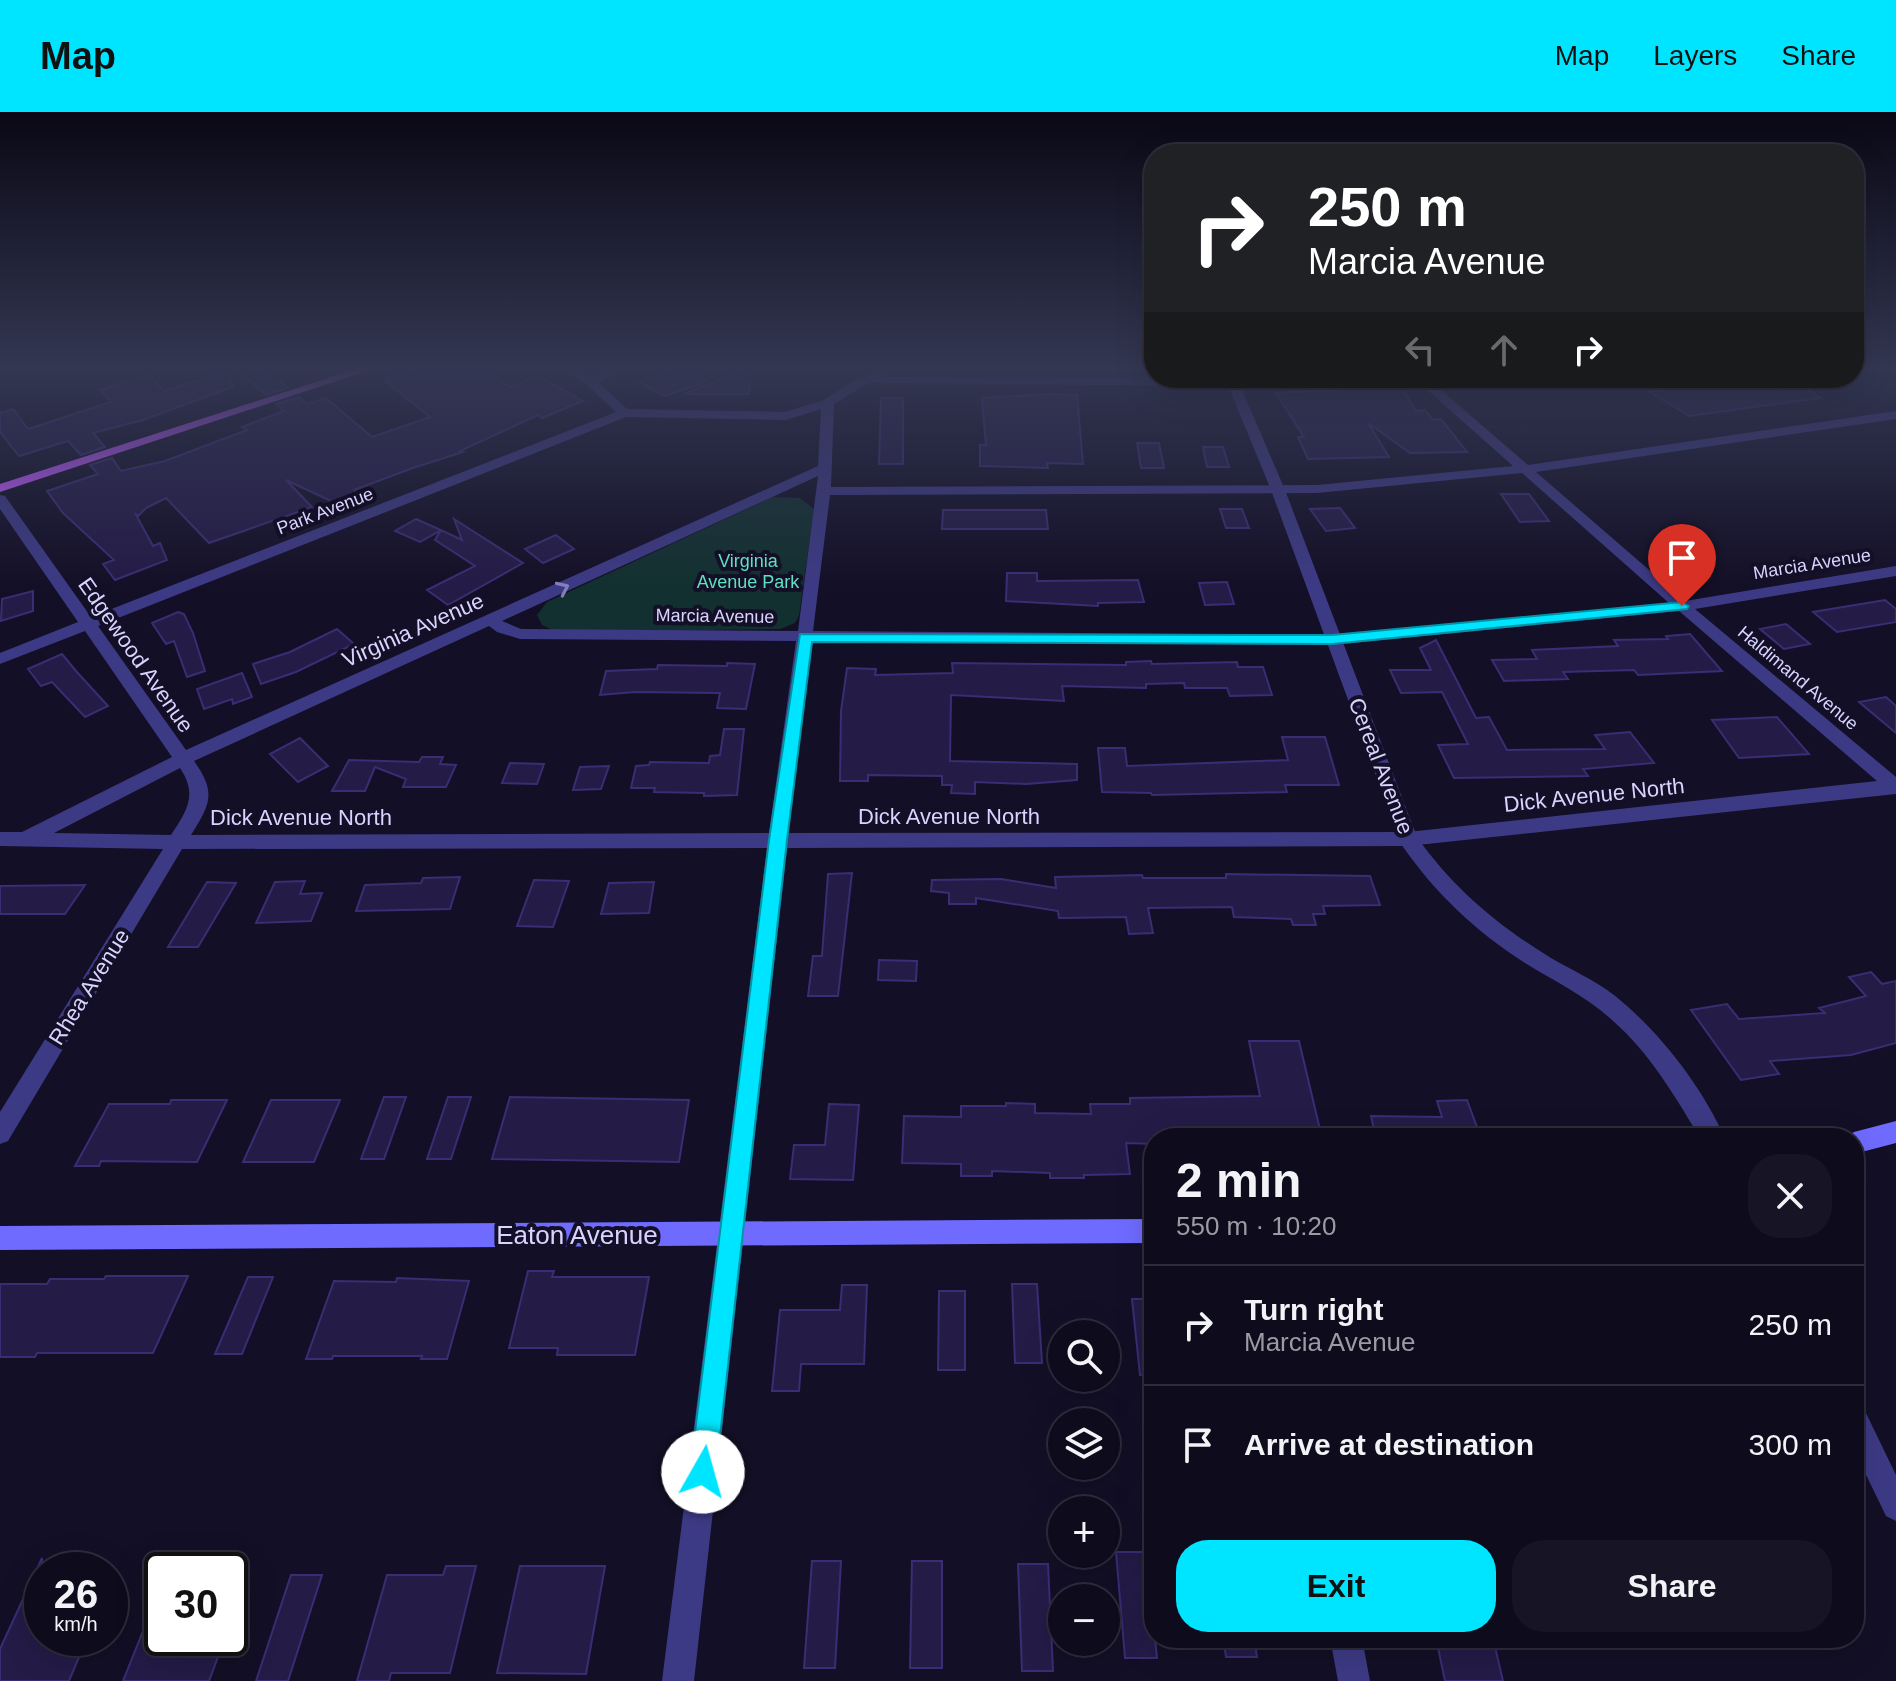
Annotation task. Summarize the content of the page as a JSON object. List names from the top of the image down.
{
  "streets": {
    "main road": ["Eaton Avenue"],
    "street": [
      "Park Avenue",
      "Marcia Avenue",
      "Virginia Avenue",
      "Edgewood Avenue",
      "Haldimand Avenue",
      "Cereal Avenue",
      "Dick Avenue North",
      "Rhea Avenue"
    ]
  },
  "crossings": [
    ["Park Avenue", "Edgewood Avenue"],
    ["Marcia Avenue", "Virginia Avenue"],
    ["Marcia Avenue", "Haldimand Avenue"],
    ["Marcia Avenue", "Cereal Avenue"],
    ["Virginia Avenue", "Edgewood Avenue"],
    ["Virginia Avenue", "Dick Avenue North"],
    ["Edgewood Avenue", "Dick Avenue North"],
    ["Edgewood Avenue", "Rhea Avenue"],
    ["Haldimand Avenue", "Dick Avenue North"],
    ["Cereal Avenue", "Dick Avenue North"],
    ["Dick Avenue North", "Rhea Avenue"]
  ],
  "one_way": ["Virginia Avenue"],
  "parks": ["Virginia Avenue Park"],
  "page": {
    "header": "Map",
    "nav": ["Map", "Layers", "Share"],
    "turn": ["250 m", "Marcia Avenue"],
    "heading": ["2 min", "550 m · 10:20"],
    "list": [
      {
        "name": "Turn right",
        "note": "Marcia Avenue",
        "value": "250 m"
      },
      {
        "name": "Arrive at destination",
        "value": "300 m"
      }
    ],
    "map_buttons": ["+", "−"],
    "buttons": ["Exit", "Share"],
    "speed": "26 km/h",
    "limit": "30"
  }
}
